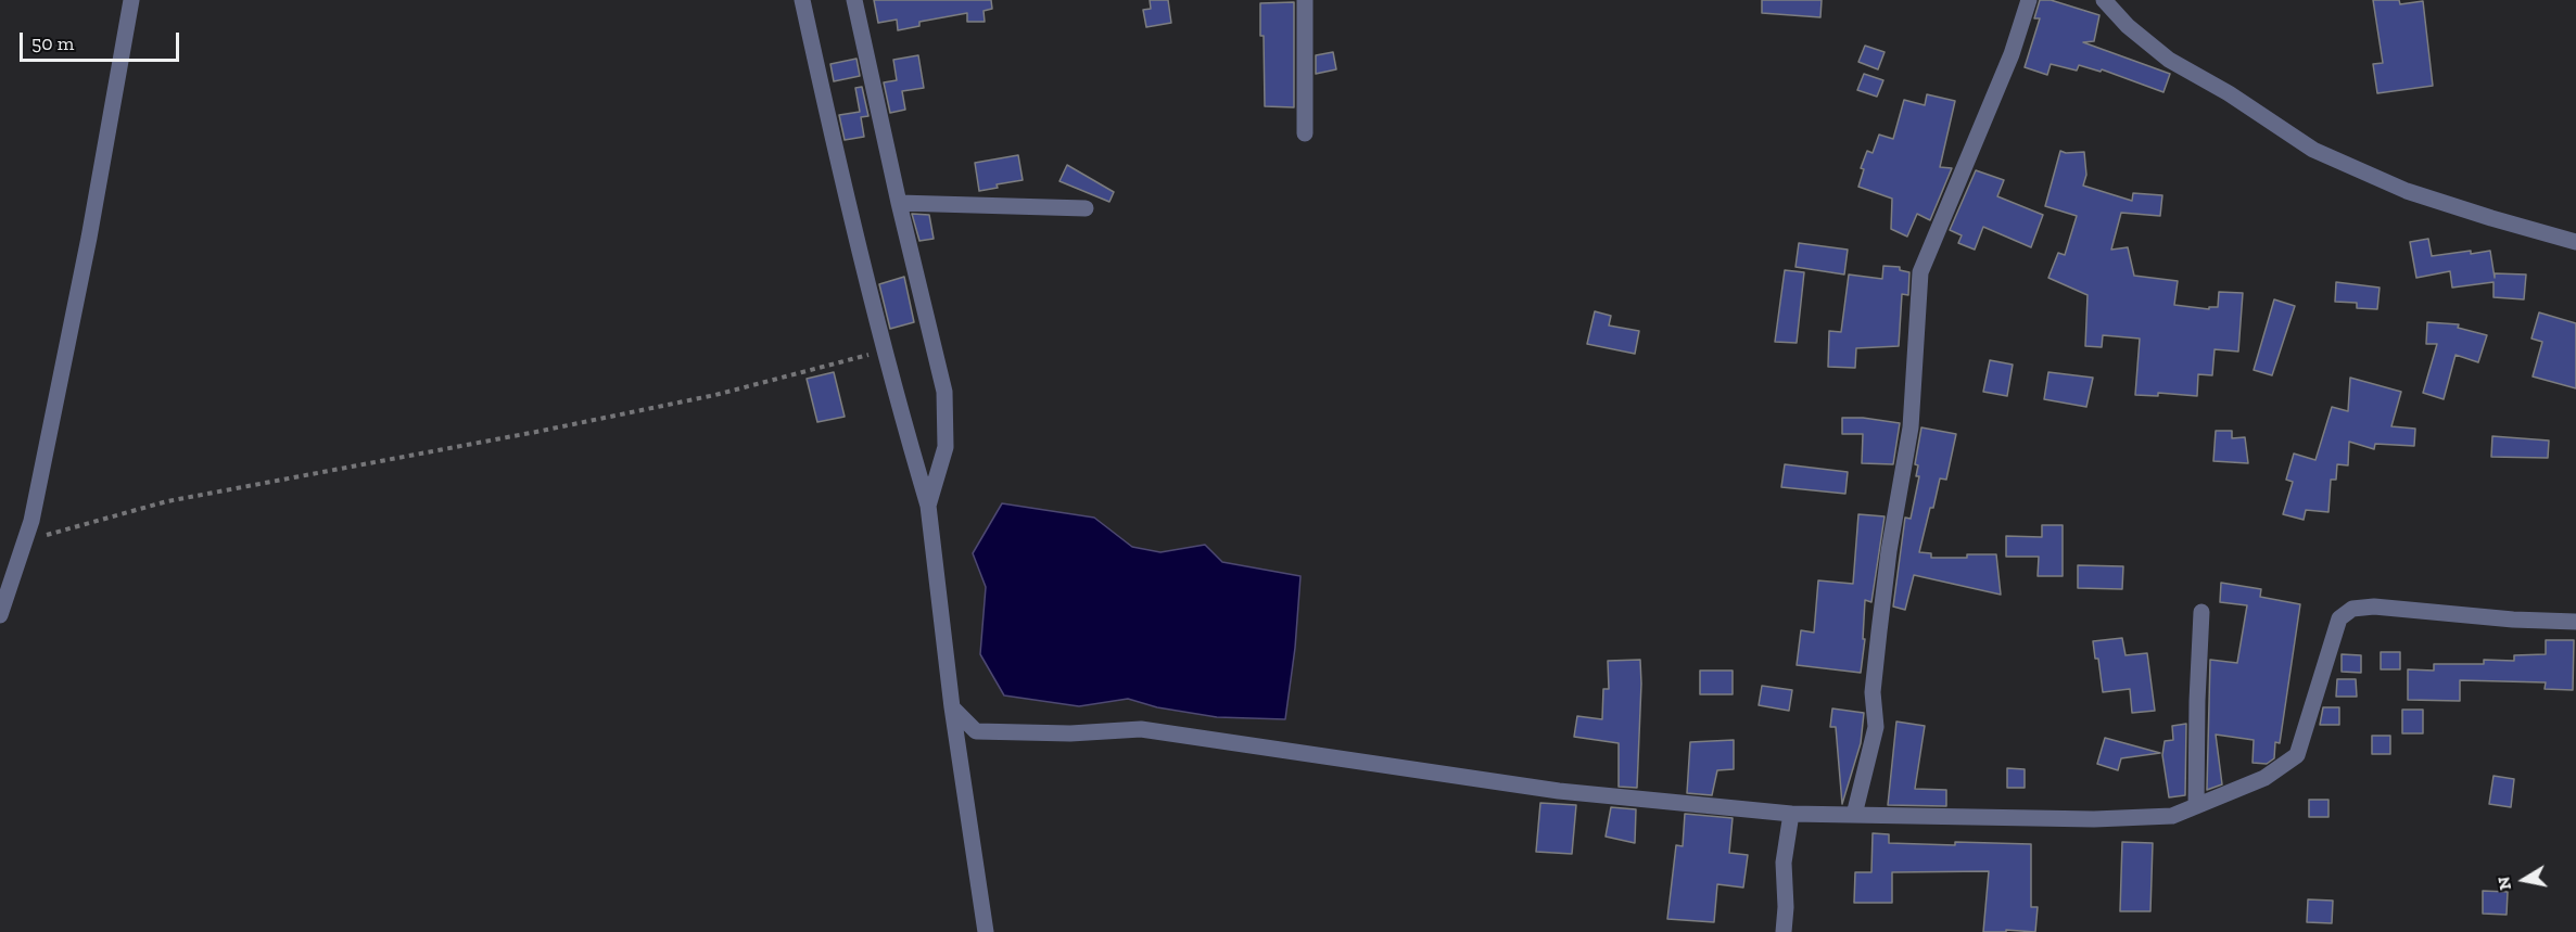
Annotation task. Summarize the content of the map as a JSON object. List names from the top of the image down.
{
  "scale_bar": "50 m",
  "north": "left"
}
